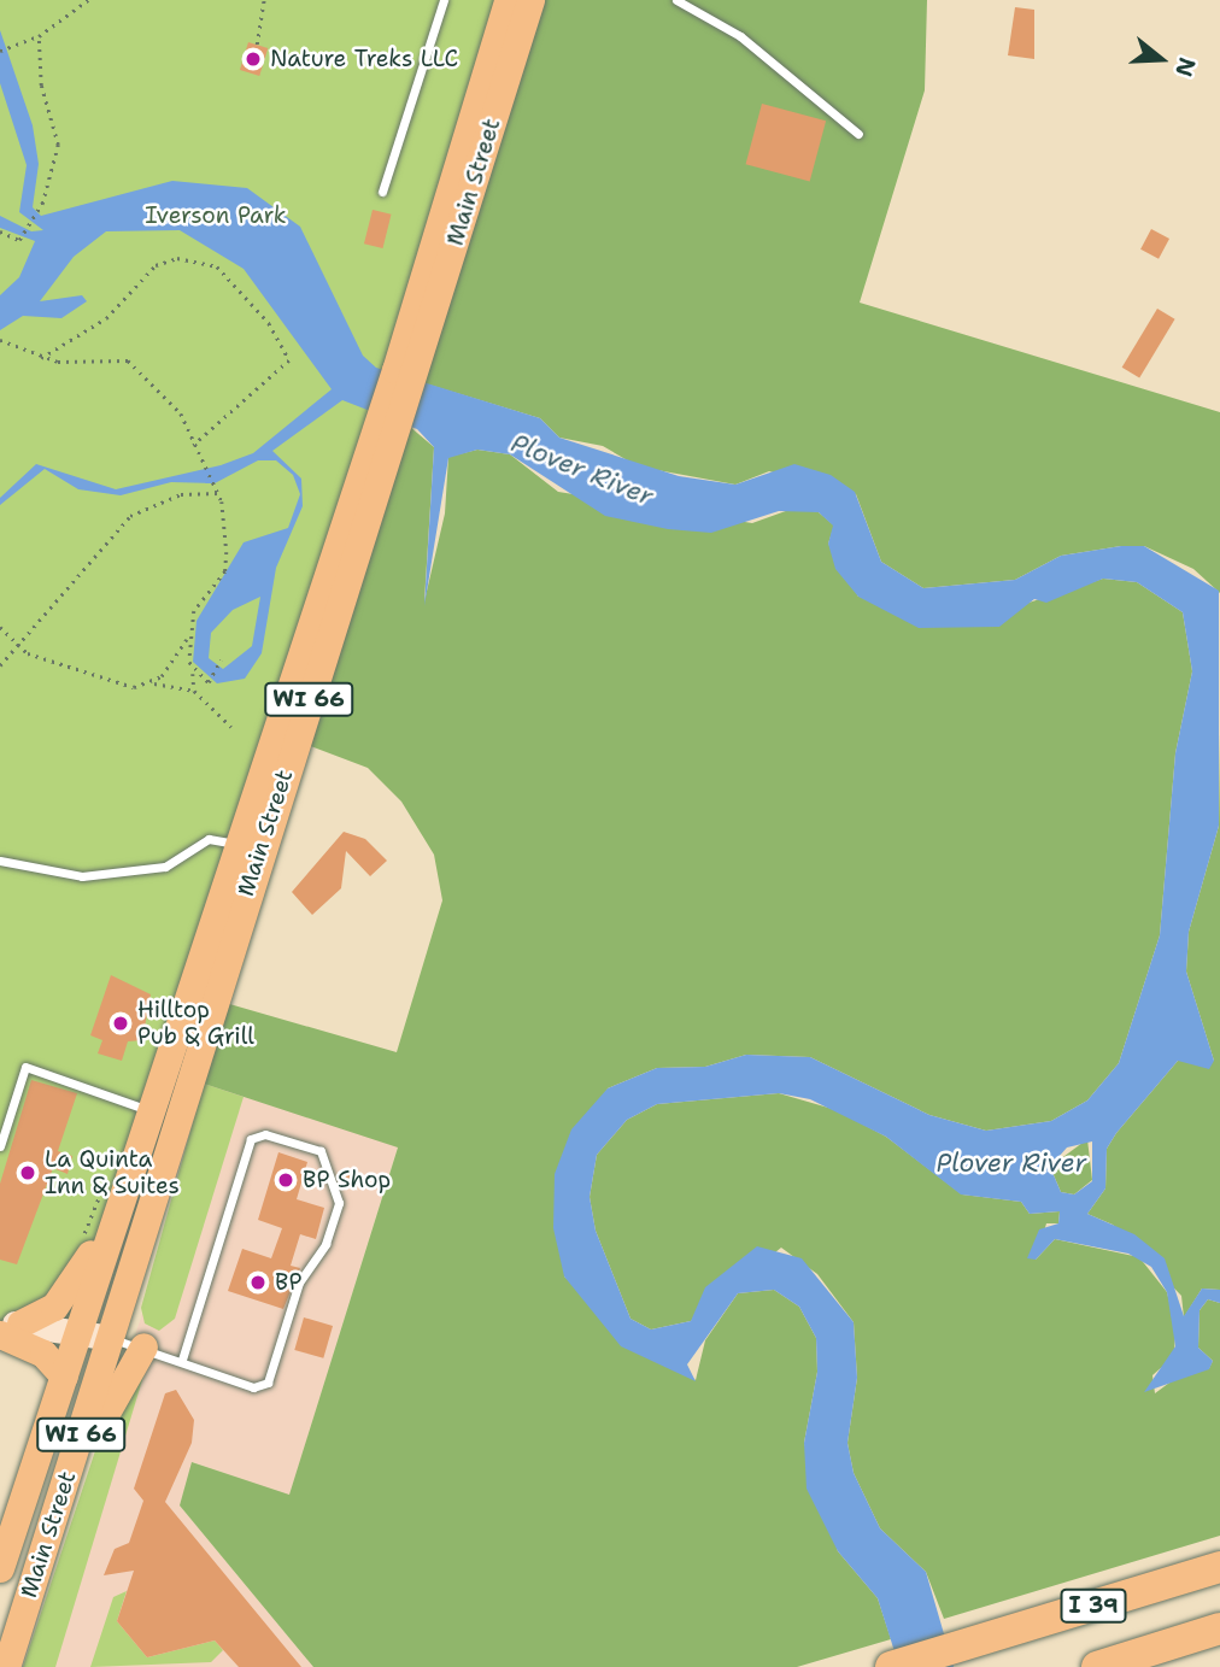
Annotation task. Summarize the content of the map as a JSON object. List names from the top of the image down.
{
  "streets": {
    "highway": ["I 39"],
    "main road": ["Main Street", "WI 66"]
  },
  "water": ["Plover River"],
  "parks": ["Iverson Park"],
  "places": [
    "Nature Treks LLC",
    "Hilltop Pub & Grill",
    "La Quinta Inn & Suites",
    "BP Shop",
    "BP"
  ],
  "north": "right"
}
